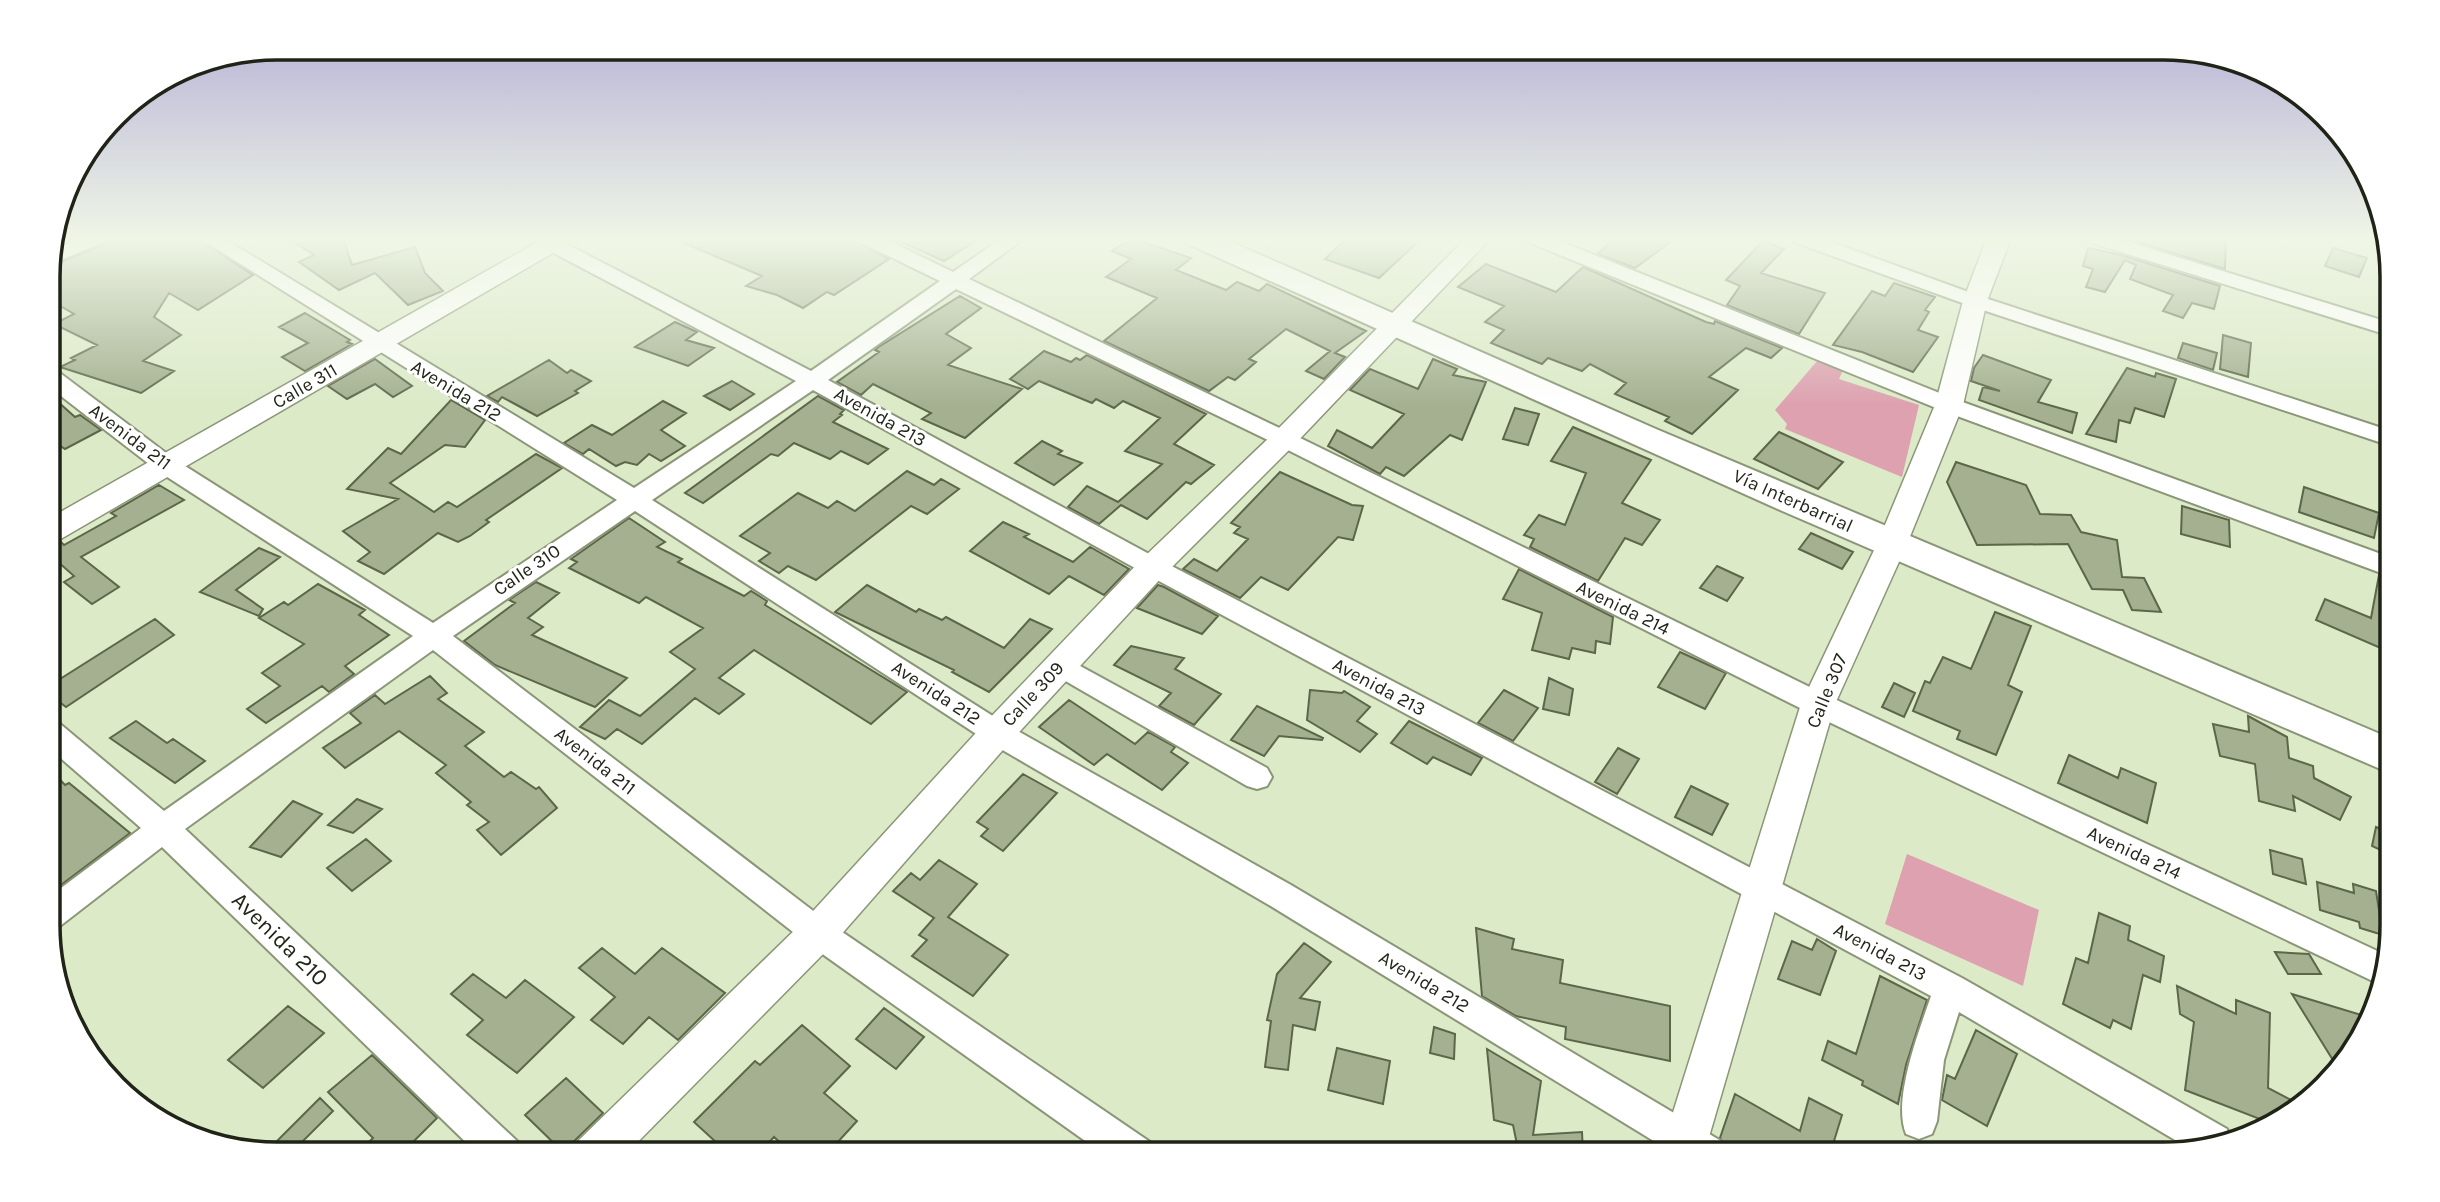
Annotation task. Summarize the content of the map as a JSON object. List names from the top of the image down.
{
  "streets": {
    "main road": ["Vía Interbarrial"],
    "street": [
      "Calle 311",
      "Avenida 212",
      "Avenida 213",
      "Avenida 211",
      "Calle 310",
      "Avenida 214",
      "Calle 307",
      "Calle 309",
      "Avenida 210"
    ]
  },
  "crossings": [
    ["Calle 311", "Avenida 212"],
    ["Calle 311", "Avenida 211"],
    ["Avenida 212", "Calle 310"],
    ["Avenida 212", "Calle 309"],
    ["Avenida 213", "Calle 310"],
    ["Avenida 213", "Calle 307"],
    ["Avenida 213", "Calle 309"],
    ["Avenida 211", "Calle 310"],
    ["Avenida 211", "Calle 309"],
    ["Vía Interbarrial", "Calle 307"],
    ["Vía Interbarrial", "Calle 309"],
    ["Calle 310", "Avenida 210"],
    ["Avenida 214", "Calle 307"],
    ["Avenida 214", "Calle 309"]
  ]
}
